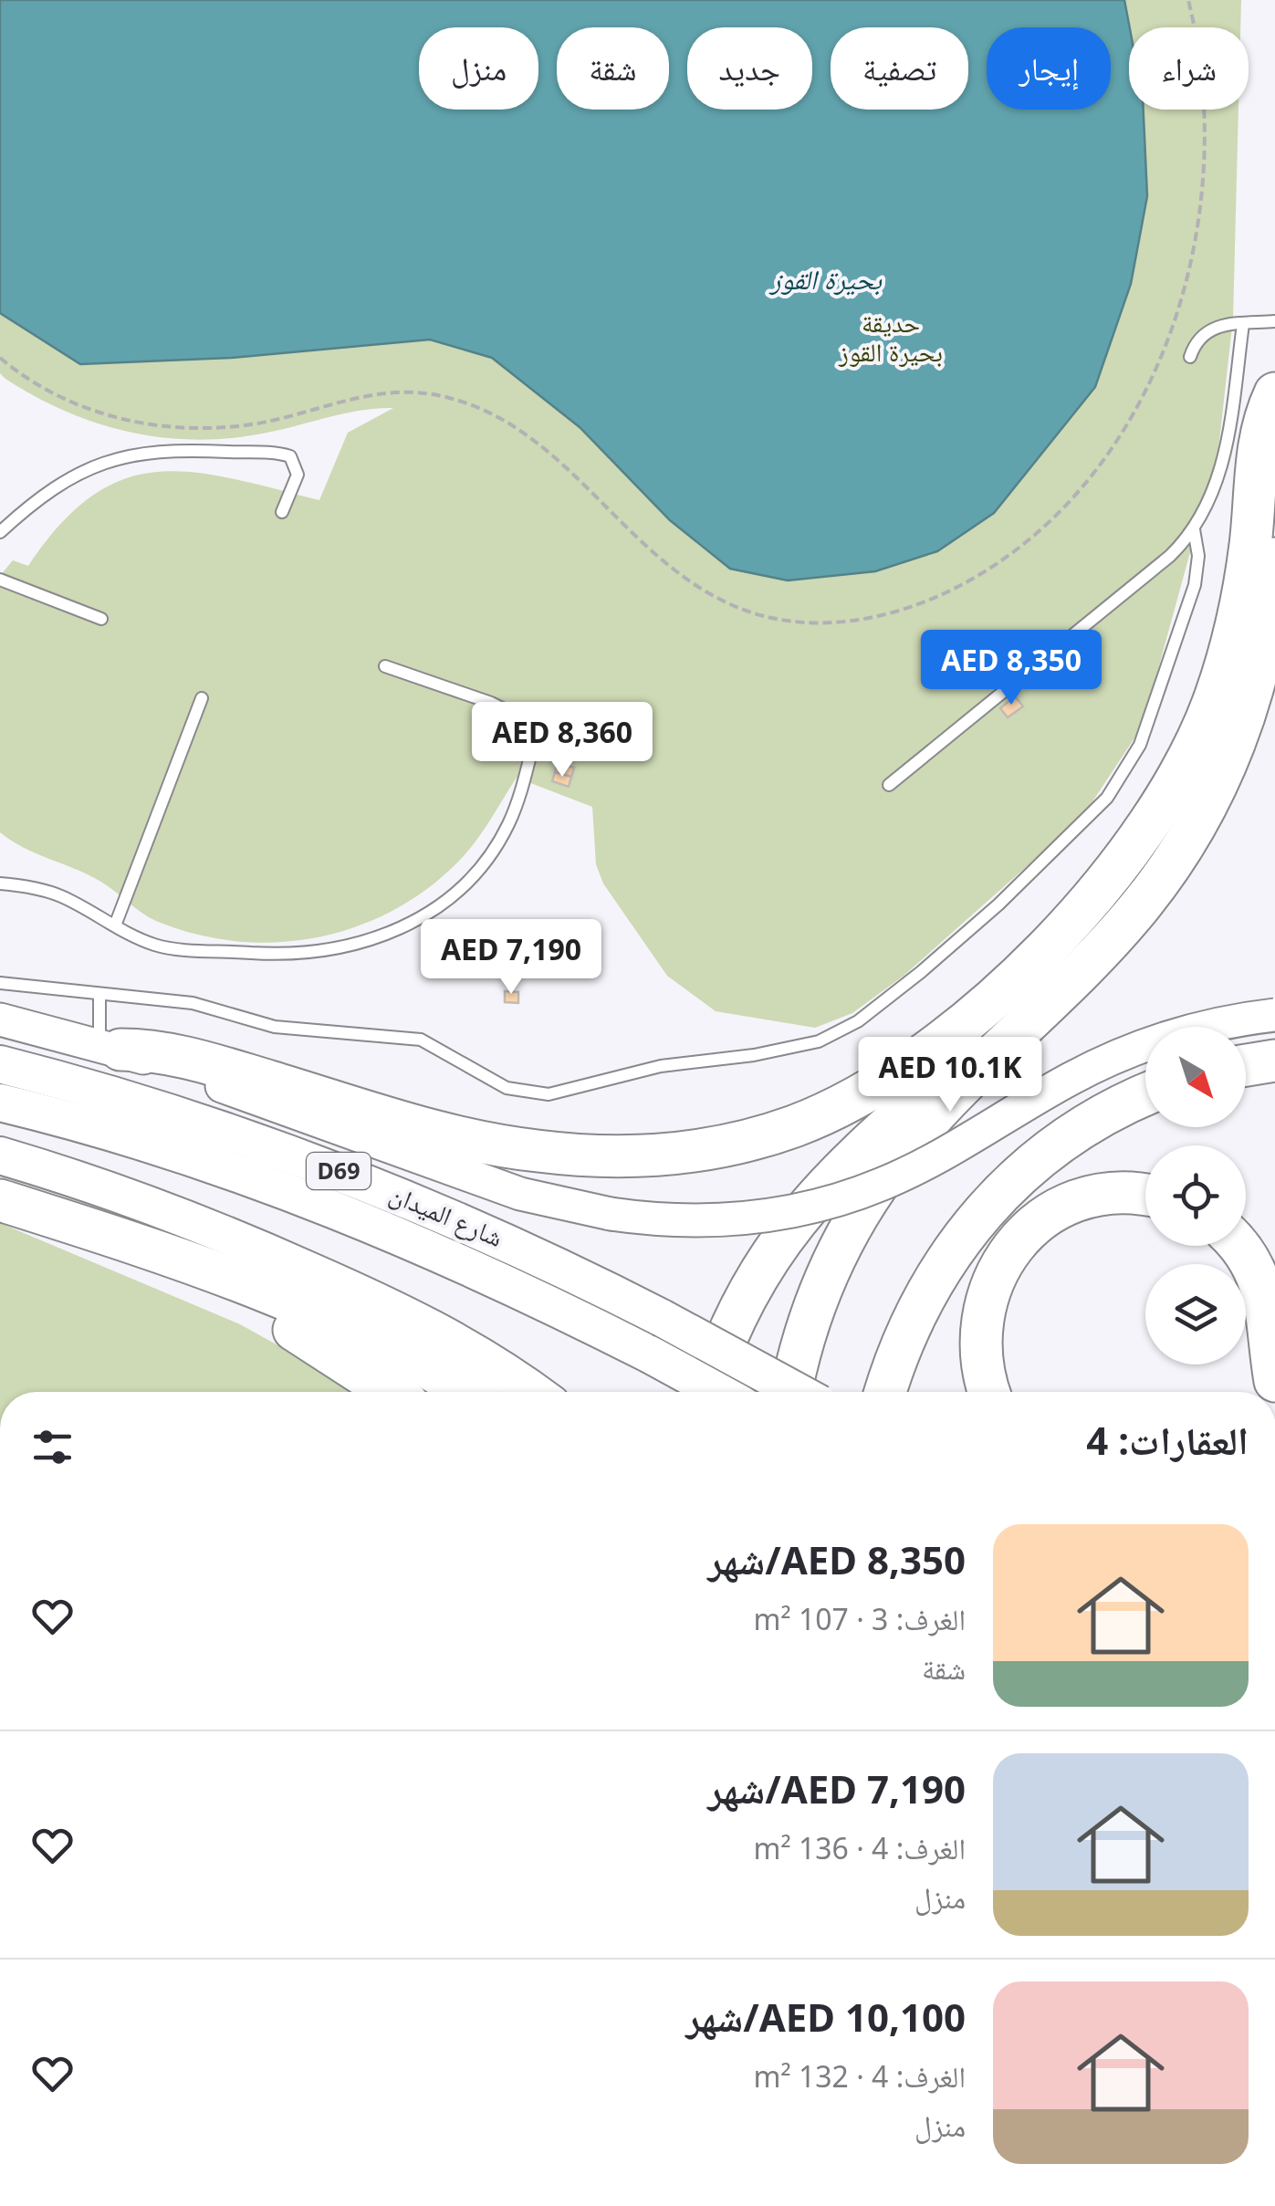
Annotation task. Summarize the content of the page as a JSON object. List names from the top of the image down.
{
  "streets": {
    "main road": ["D69", "شارع الميدان"]
  },
  "water": ["بحيرة القوز"],
  "parks": ["حديقة بحيرة القوز"],
  "north": "bottom right",
  "page": {
    "chip": [
      "شراء",
      "إيجار",
      "تصفية",
      "جديد",
      "شقة",
      "منزل"
    ],
    "price": [
      "AED 8,350",
      "AED 8,360",
      "AED 7,190",
      "AED 10.1K"
    ],
    "heading": "العقارات: 4",
    "list": [
      {
        "name": "AED 8,350/شهر",
        "note": "الغرف: 3 · 107 m² · شقة"
      },
      {
        "name": "AED 7,190/شهر",
        "note": "الغرف: 4 · 136 m² · منزل"
      },
      {
        "name": "AED 10,100/شهر",
        "note": "الغرف: 4 · 132 m² · منزل"
      }
    ]
  }
}
